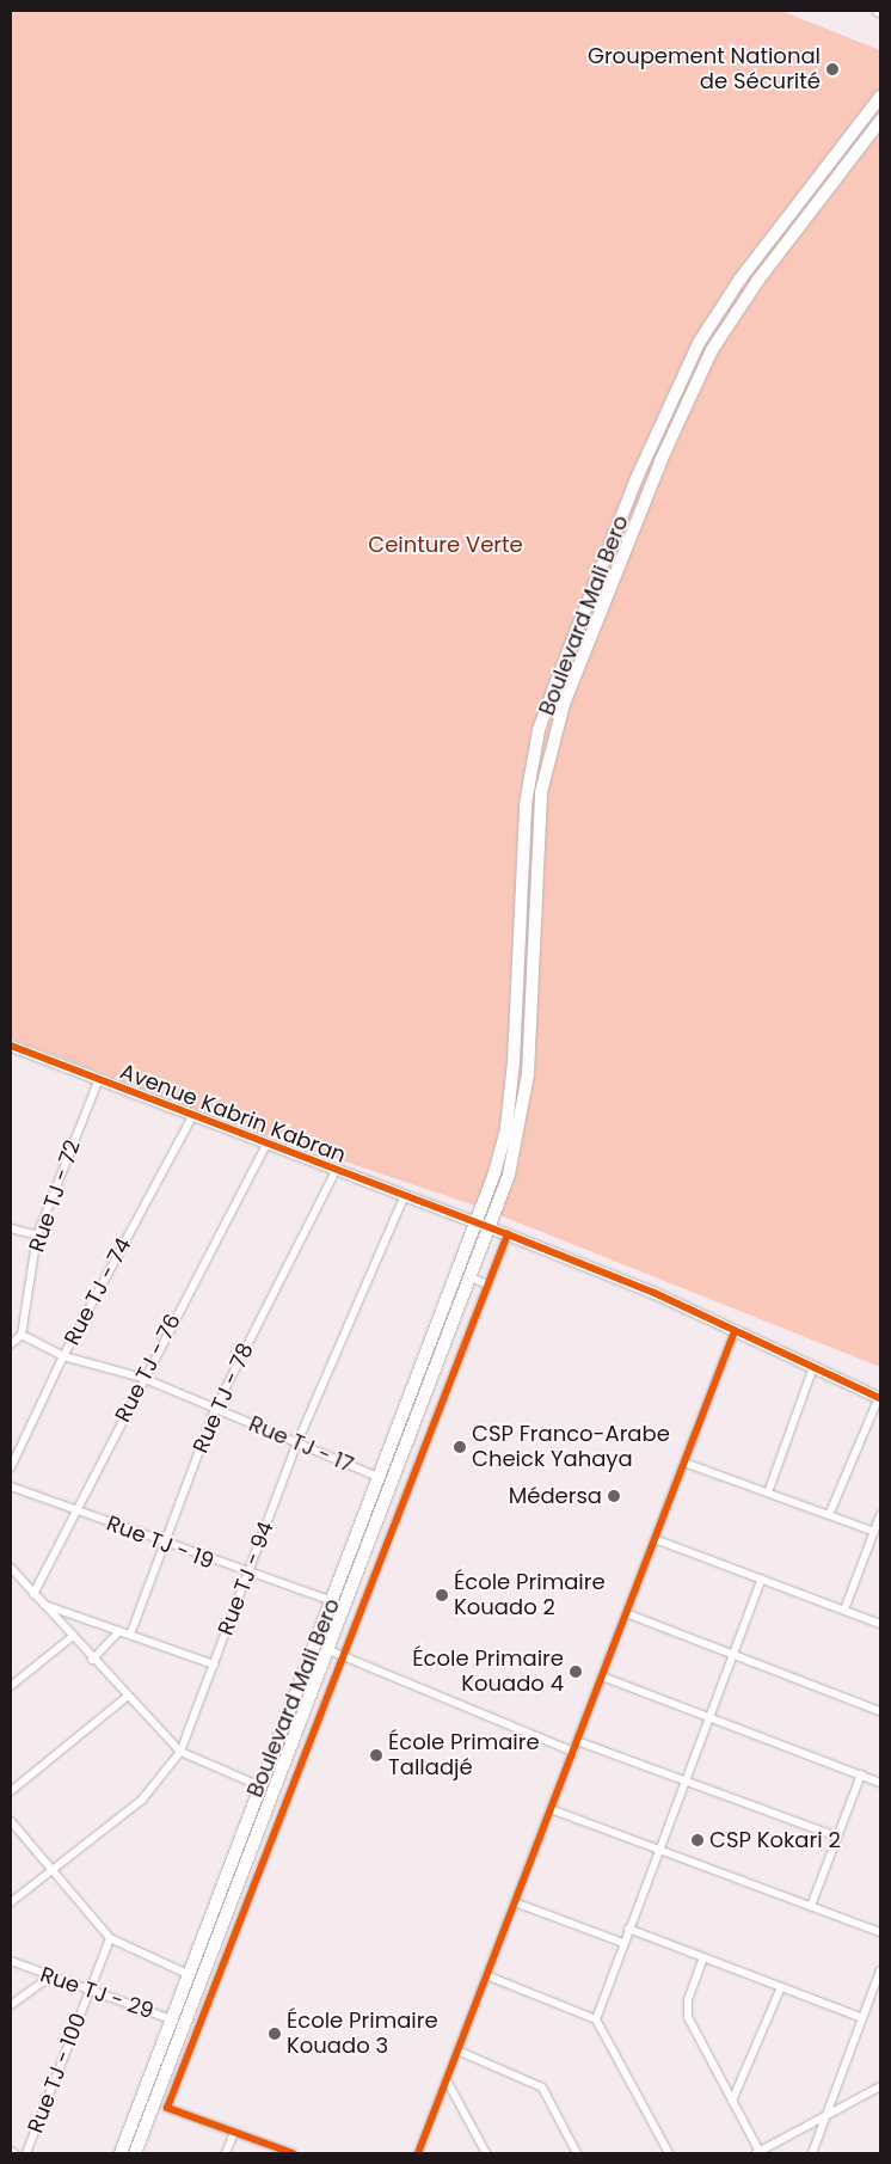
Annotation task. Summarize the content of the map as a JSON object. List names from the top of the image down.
{
  "streets": {
    "main road": ["Boulevard Mali Bero"],
    "street": [
      "Avenue Kabrin Kabran",
      "Rue TJ - 72",
      "Rue TJ - 74",
      "Rue TJ - 76",
      "Rue TJ - 78",
      "Rue TJ - 17",
      "Rue TJ - 19",
      "Rue TJ - 94",
      "Rue TJ - 29",
      "Rue TJ - 100"
    ]
  },
  "crossings": [
    ["Boulevard Mali Bero", "Avenue Kabrin Kabran"],
    ["Boulevard Mali Bero", "Rue TJ - 17"],
    ["Boulevard Mali Bero", "Rue TJ - 19"],
    ["Boulevard Mali Bero", "Rue TJ - 29"],
    ["Avenue Kabrin Kabran", "Rue TJ - 72"],
    ["Avenue Kabrin Kabran", "Rue TJ - 74"],
    ["Avenue Kabrin Kabran", "Rue TJ - 76"],
    ["Avenue Kabrin Kabran", "Rue TJ - 78"],
    ["Avenue Kabrin Kabran", "Rue TJ - 94"],
    ["Rue TJ - 72", "Rue TJ - 17"],
    ["Rue TJ - 74", "Rue TJ - 17"],
    ["Rue TJ - 76", "Rue TJ - 17"],
    ["Rue TJ - 76", "Rue TJ - 19"],
    ["Rue TJ - 78", "Rue TJ - 17"],
    ["Rue TJ - 78", "Rue TJ - 19"],
    ["Rue TJ - 17", "Rue TJ - 94"],
    ["Rue TJ - 19", "Rue TJ - 94"],
    ["Rue TJ - 29", "Rue TJ - 100"]
  ],
  "parks": ["Ceinture Verte"],
  "places": [
    "Groupement National de Sécurité",
    "CSP Franco-Arabe Cheick Yahaya",
    "Médersa",
    "École Primaire Kouado 2",
    "École Primaire Kouado 4",
    "École Primaire Talladjé",
    "CSP Kokari 2",
    "École Primaire Kouado 3"
  ]
}
